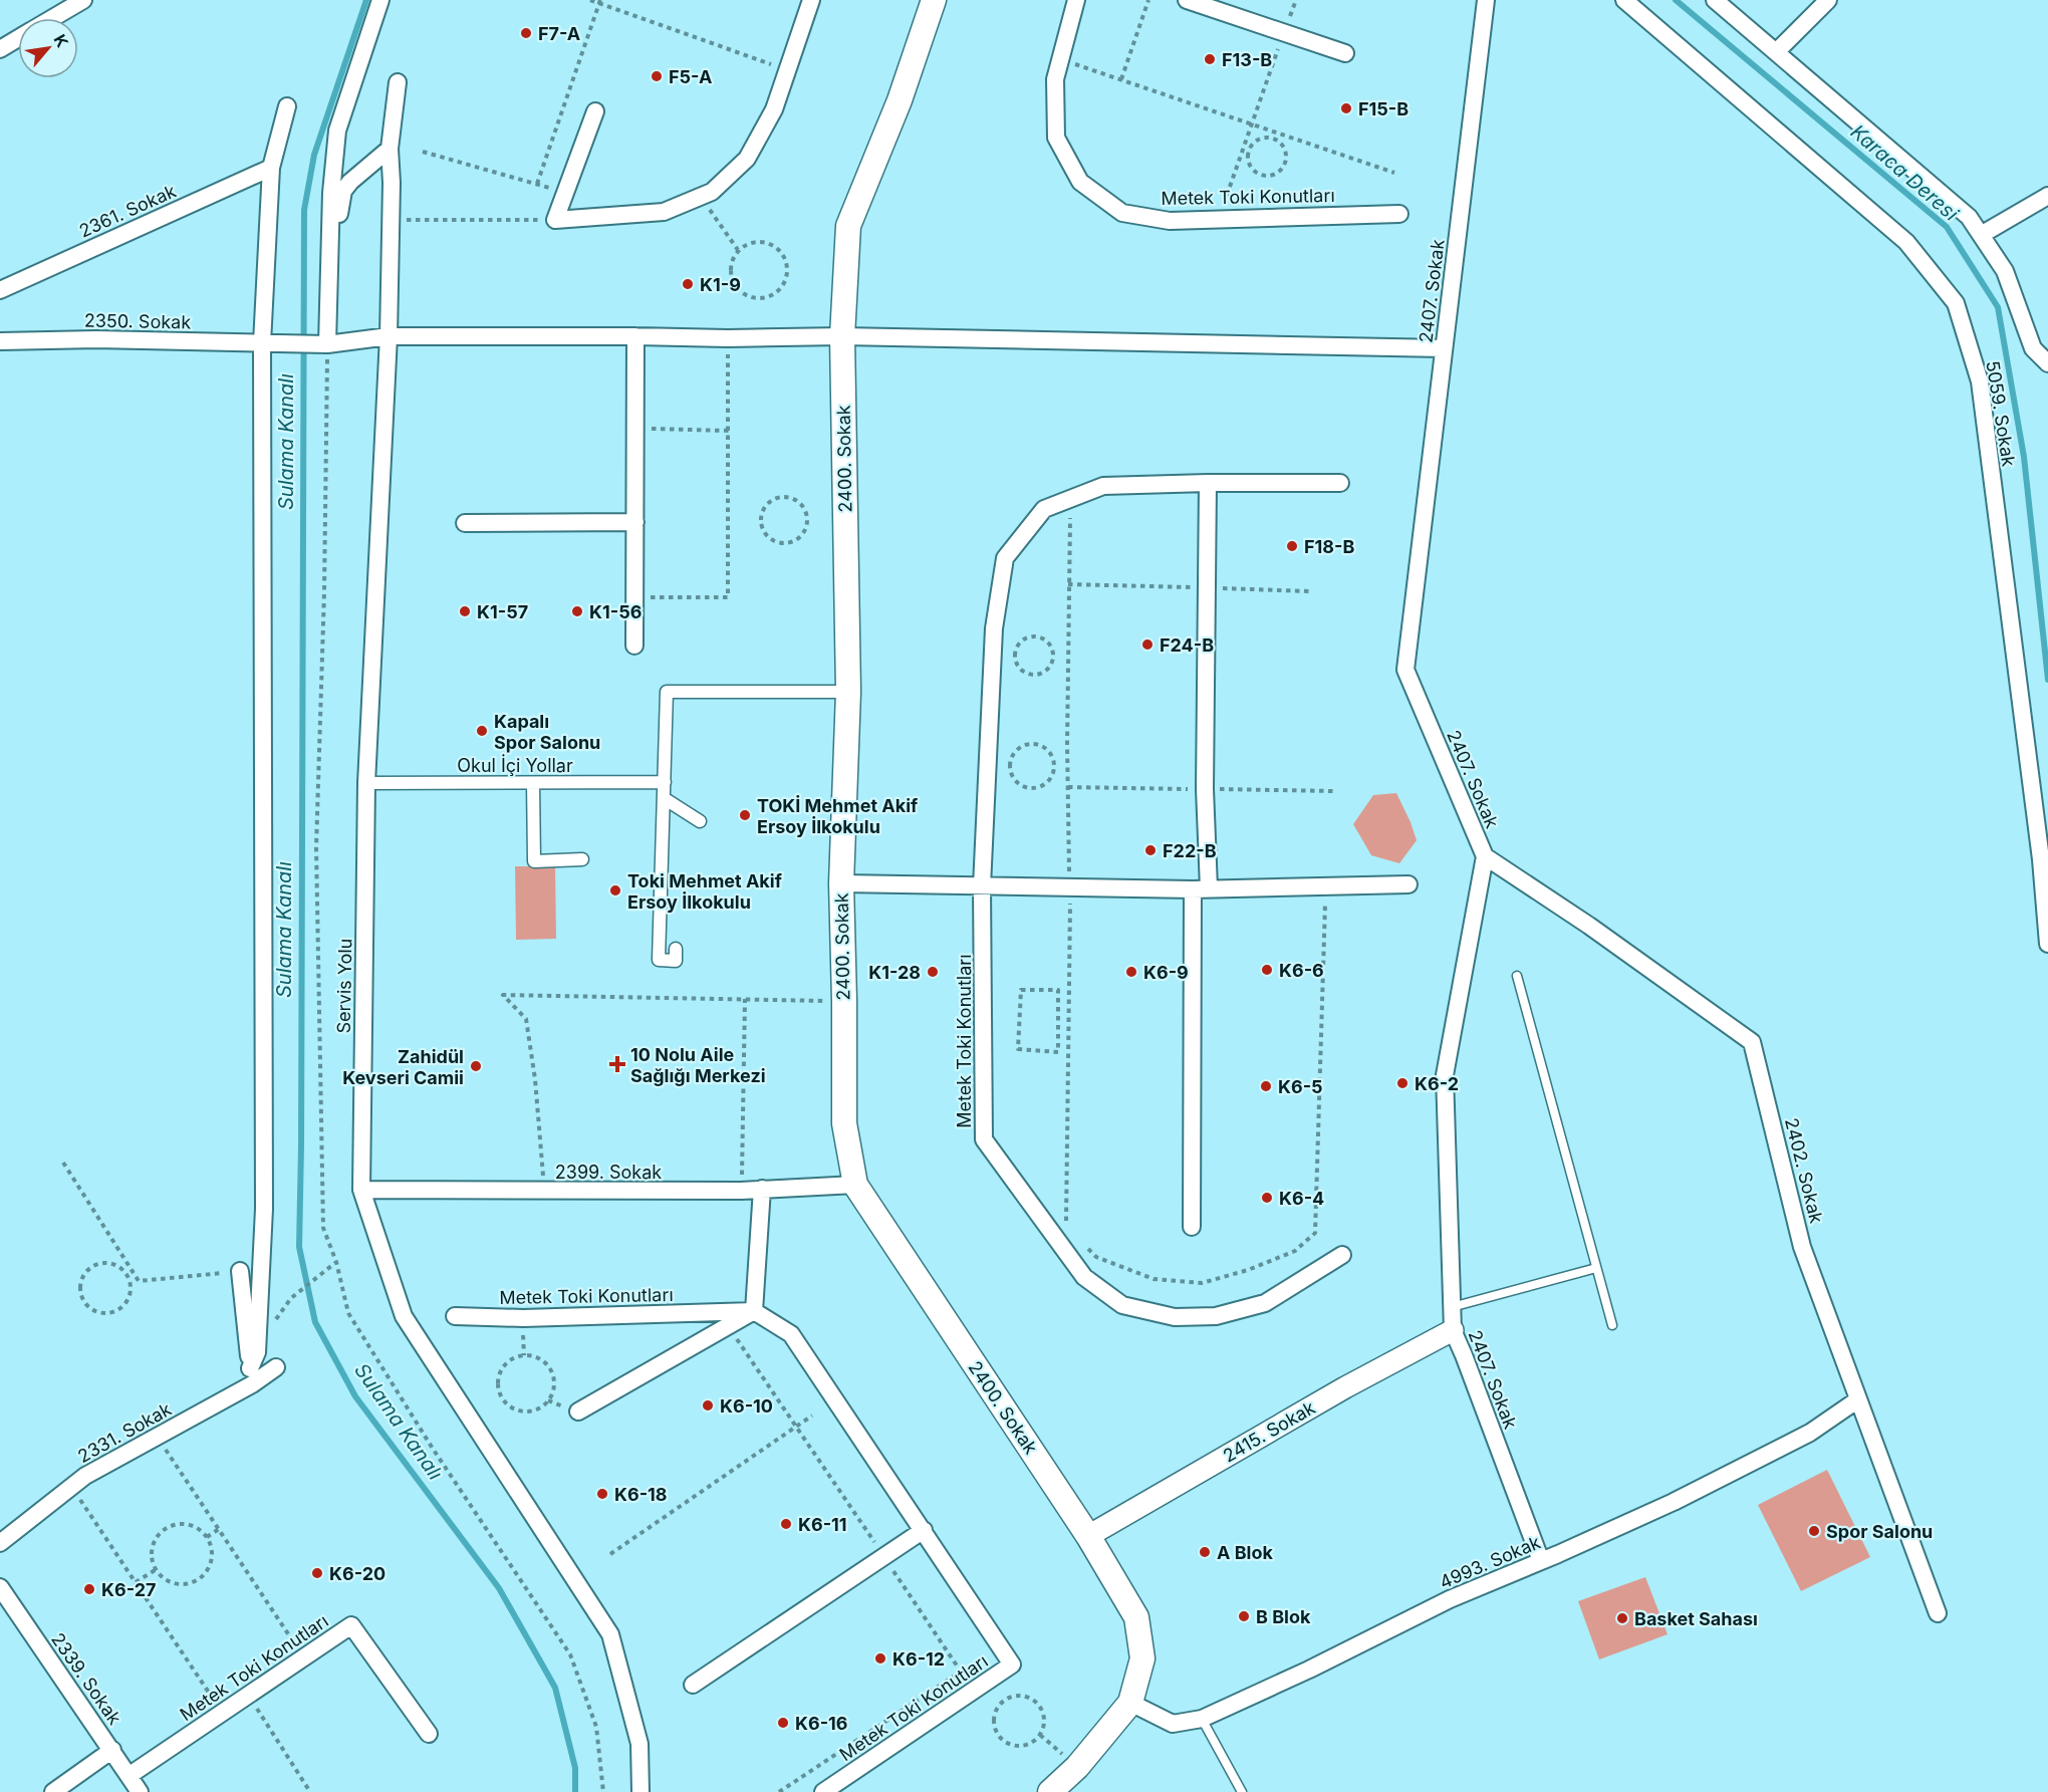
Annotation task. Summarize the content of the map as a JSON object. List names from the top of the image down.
{
  "streets": {
    "main road": ["2400. Sokak"],
    "street": [
      "Metek Toki Konutları",
      "2361. Sokak",
      "2407. Sokak",
      "2350. Sokak",
      "5059. Sokak",
      "Okul İçi Yollar",
      "Servis Yolu",
      "2402. Sokak",
      "2399. Sokak",
      "2415. Sokak",
      "2331. Sokak",
      "4993. Sokak",
      "2339. Sokak"
    ]
  },
  "crossings": [
    ["Metek Toki Konutları", "2339. Sokak"],
    ["2407. Sokak", "2350. Sokak"],
    ["2407. Sokak", "2402. Sokak"],
    ["2407. Sokak", "2415. Sokak"],
    ["2407. Sokak", "4993. Sokak"],
    ["2350. Sokak", "2400. Sokak"],
    ["2350. Sokak", "Servis Yolu"],
    ["2400. Sokak", "2399. Sokak"],
    ["2400. Sokak", "2415. Sokak"],
    ["2400. Sokak", "4993. Sokak"],
    ["Okul İçi Yollar", "Servis Yolu"],
    ["Servis Yolu", "2399. Sokak"],
    ["2402. Sokak", "4993. Sokak"]
  ],
  "water": ["Karaca Deresi", "Sulama Kanalı"],
  "places": {
    "other": [
      "F7-A",
      "F13-B",
      "F5-A",
      "F15-B",
      "K1-9",
      "F18-B",
      "K1-57",
      "K1-56",
      "F24-B",
      "Kapalı Spor Salonu",
      "TOKİ Mehmet Akif Ersoy İlkokulu",
      "F22-B",
      "Toki Mehmet Akif Ersoy İlkokulu",
      "K6-6",
      "K1-28",
      "K6-9",
      "Zahidül Kevseri Camii",
      "K6-2",
      "K6-5",
      "K6-4",
      "K6-10",
      "K6-18",
      "K6-11",
      "Spor Salonu",
      "A Blok",
      "K6-20",
      "K6-27",
      "B Blok",
      "Basket Sahası",
      "K6-12",
      "K6-16"
    ],
    "health": ["10 Nolu Aile Sağlığı Merkezi"]
  },
  "north": "top right"
}
